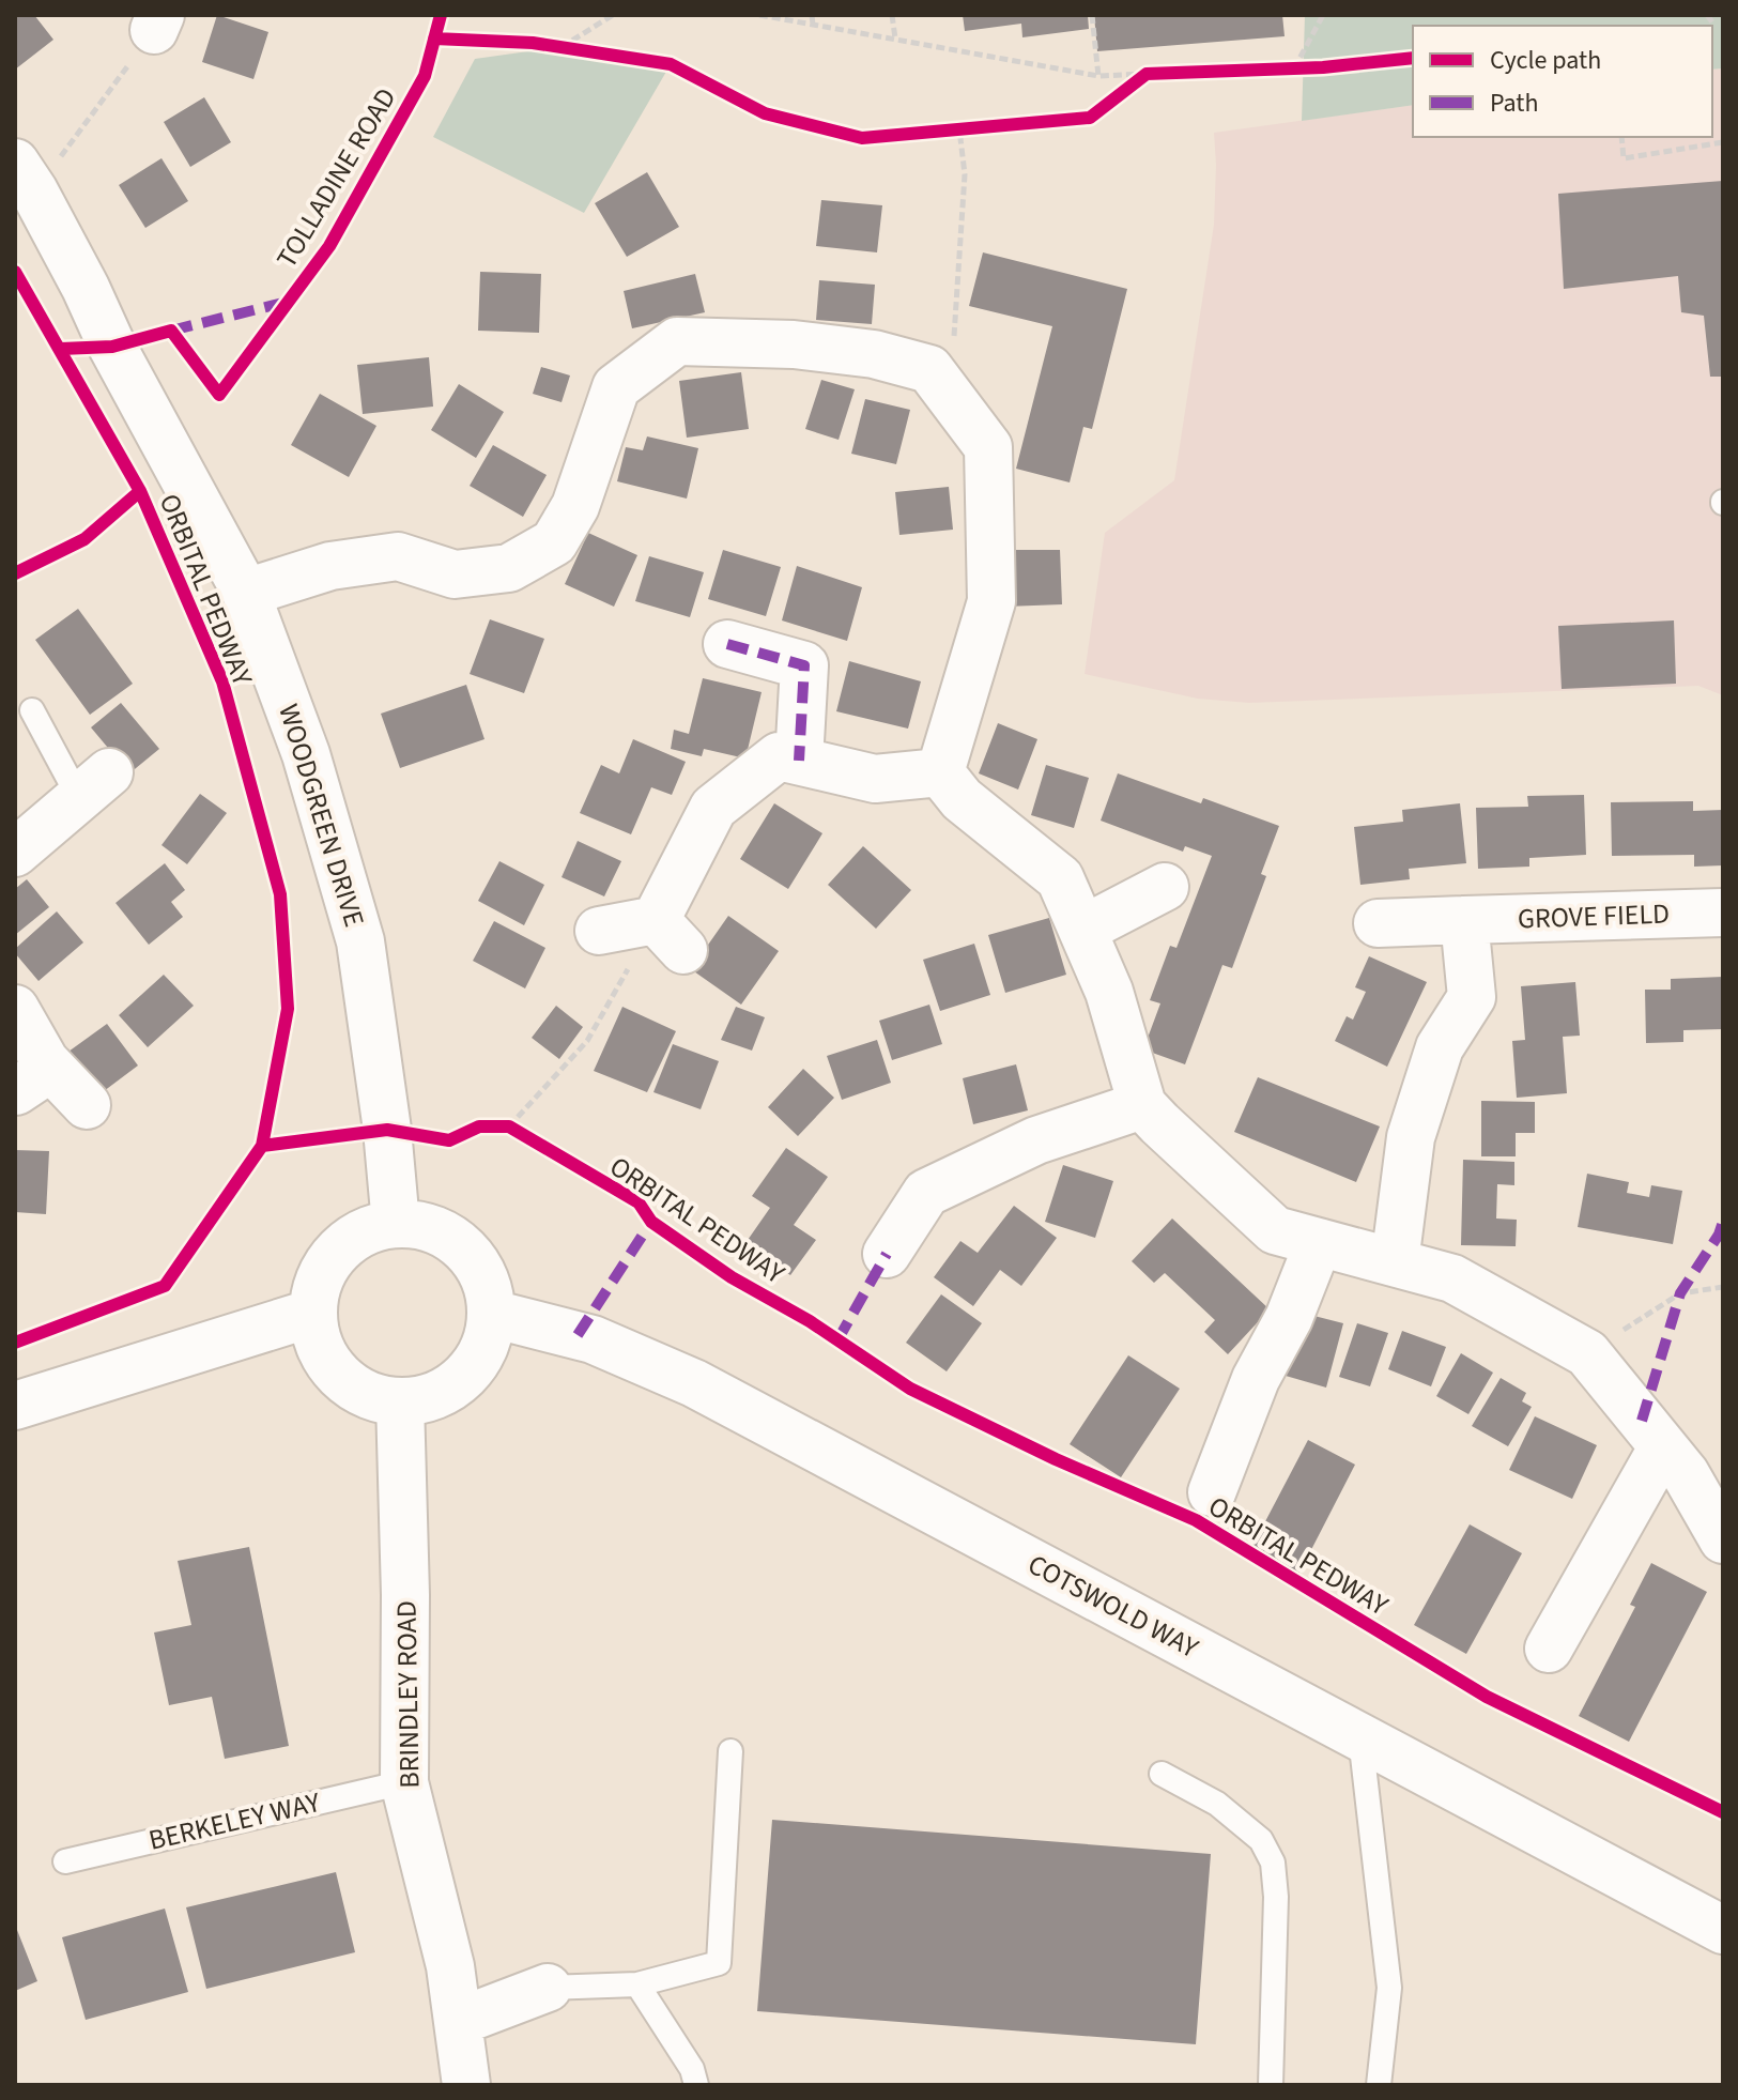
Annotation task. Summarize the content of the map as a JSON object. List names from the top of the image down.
{
  "streets": {
    "street": [
      "WOODGREEN DRIVE",
      "GROVE FIELD",
      "COTSWOLD WAY",
      "BRINDLEY ROAD"
    ],
    "lane": ["BERKELEY WAY"],
    "cycle path": ["TOLLADINE ROAD", "ORBITAL PEDWAY"]
  },
  "crossings": [
    ["WOODGREEN DRIVE", "COTSWOLD WAY"],
    ["WOODGREEN DRIVE", "BRINDLEY ROAD"],
    ["COTSWOLD WAY", "BRINDLEY ROAD"],
    ["BRINDLEY ROAD", "BERKELEY WAY"]
  ],
  "legend": ["Cycle path", "Path"]
}
